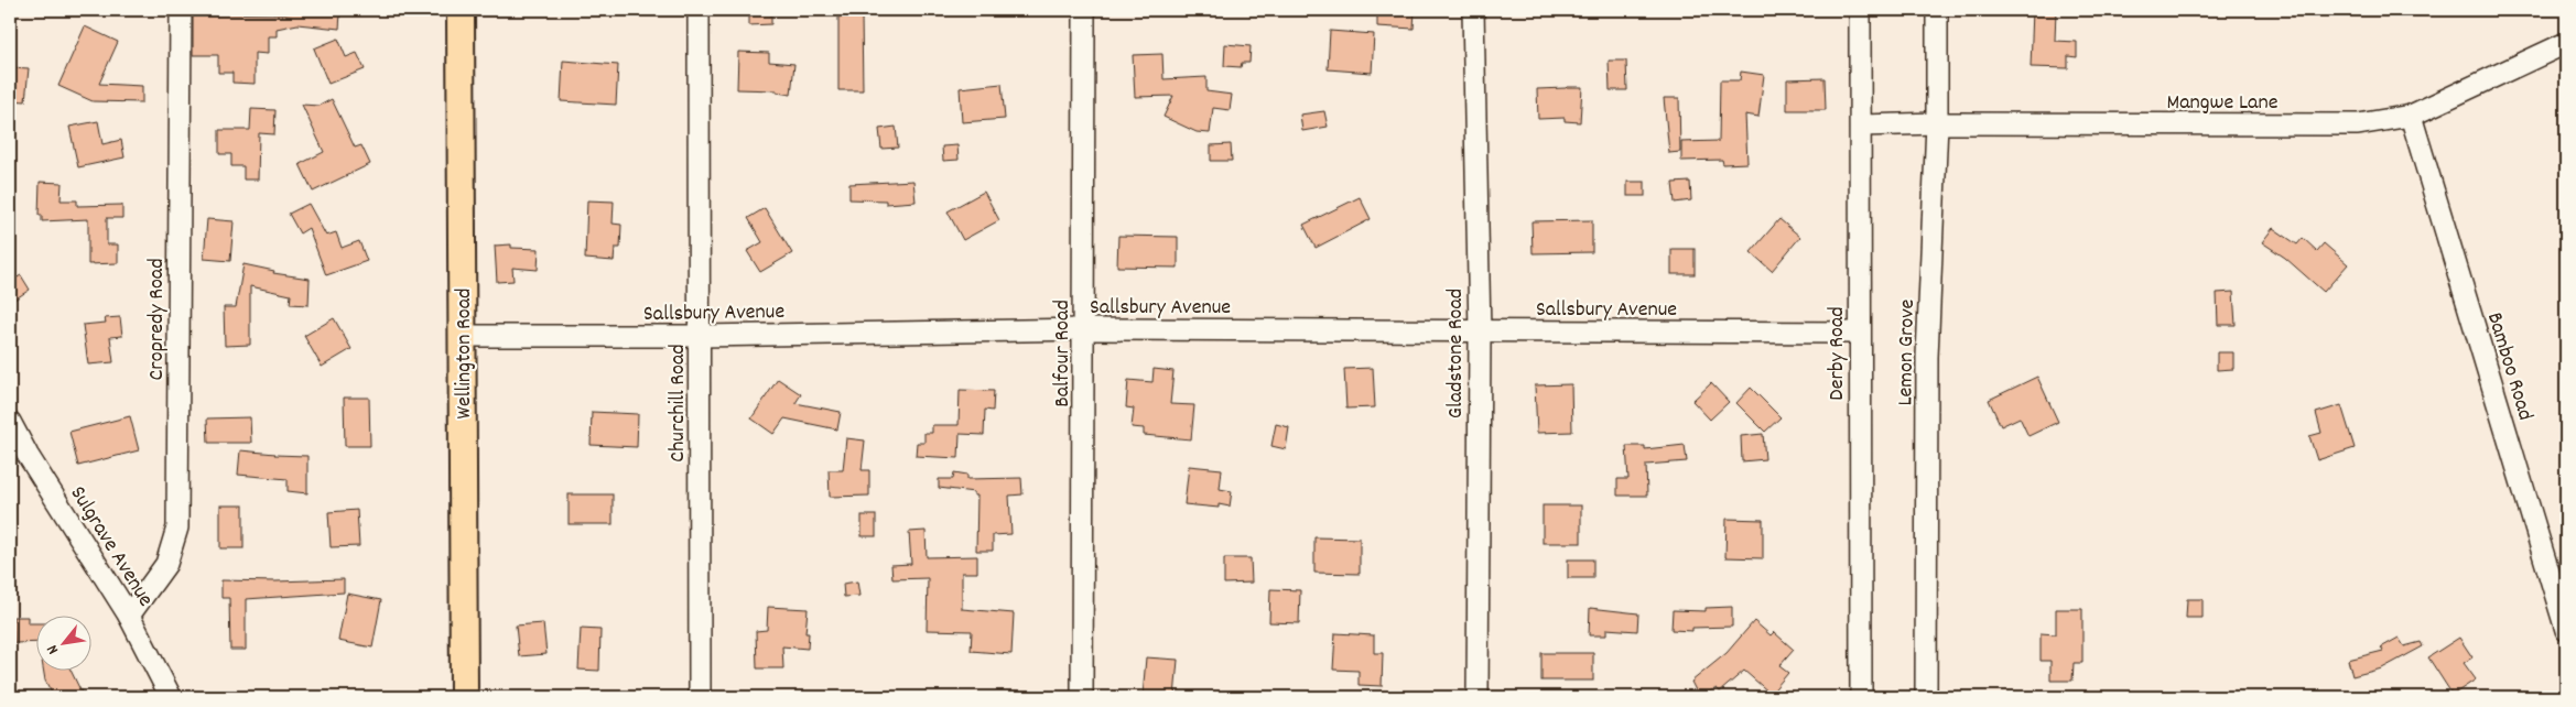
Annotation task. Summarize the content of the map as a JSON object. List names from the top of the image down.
{
  "streets": {
    "main road": ["Wellington Road"],
    "street": [
      "Mangwe Lane",
      "Sallsbury Avenue",
      "Cropredy Road",
      "Lemon Grove",
      "Balfour Road",
      "Gladstone Road",
      "Derby Road",
      "Bamboo Road",
      "Churchill Road",
      "Sulgrave Avenue"
    ]
  },
  "crossings": [
    ["Mangwe Lane", "Lemon Grove"],
    ["Mangwe Lane", "Derby Road"],
    ["Mangwe Lane", "Bamboo Road"],
    ["Sallsbury Avenue", "Wellington Road"],
    ["Sallsbury Avenue", "Balfour Road"],
    ["Sallsbury Avenue", "Gladstone Road"],
    ["Sallsbury Avenue", "Derby Road"],
    ["Sallsbury Avenue", "Churchill Road"],
    ["Cropredy Road", "Sulgrave Avenue"]
  ],
  "north": "bottom left"
}
